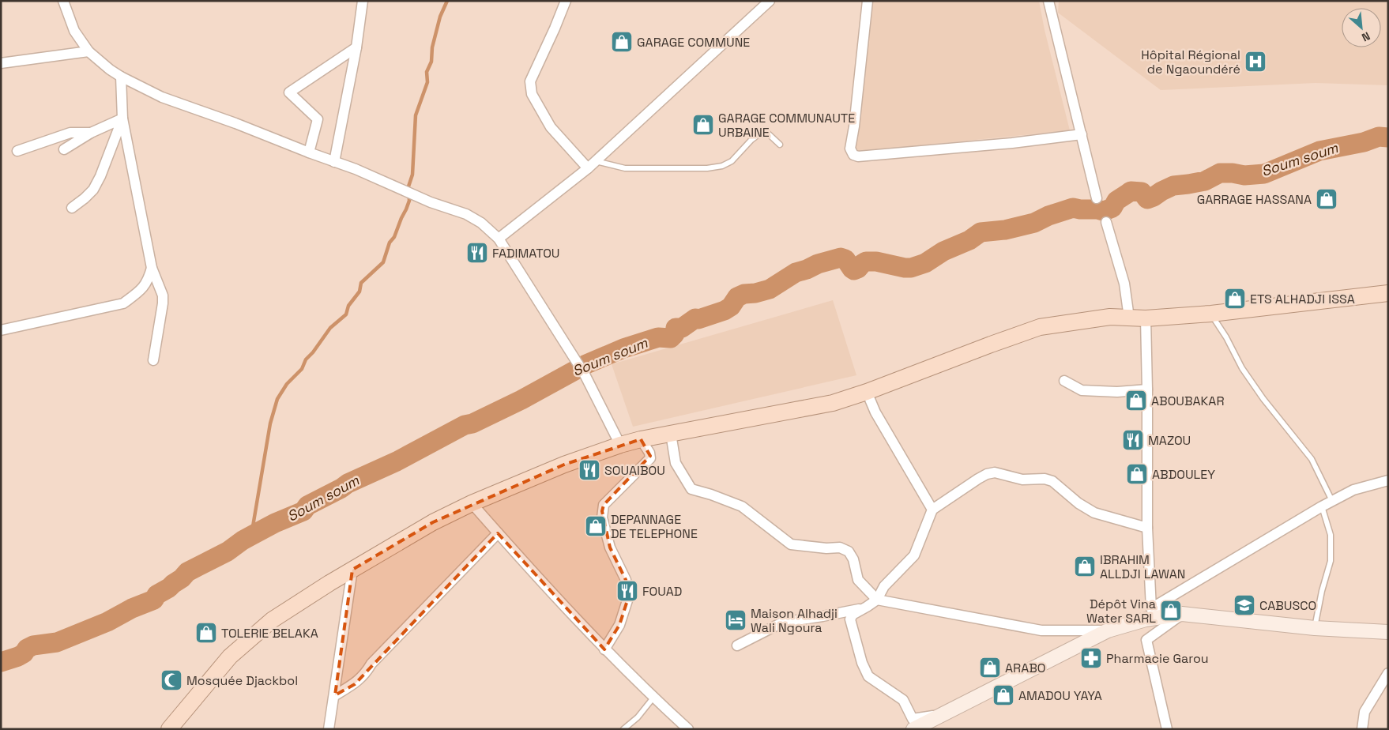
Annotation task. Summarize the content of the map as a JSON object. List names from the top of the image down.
{
  "water": ["Soum soum"],
  "places": {
    "shop": [
      "GARAGE COMMUNE",
      "GARAGE COMMUNAUTE URBAINE",
      "GARRAGE HASSANA",
      "ETS ALHADJI ISSA",
      "ABOUBAKAR",
      "ABDOULEY",
      "DEPANNAGE DE TELEPHONE",
      "IBRAHIM ALLDJI LAWAN",
      "Dépôt Vina Water SARL",
      "TOLERIE BELAKA",
      "ARABO",
      "AMADOU YAYA"
    ],
    "hospital": ["Hôpital Régional de Ngaoundéré"],
    "restaurant": [
      "FADIMATOU",
      "MAZOU",
      "SOUAIBOU",
      "FOUAD"
    ],
    "school or university": ["CABUSCO"],
    "hotel": ["Maison Alhadji Wali Ngoura"],
    "pharmacy": ["Pharmacie Garou"],
    "mosque": ["Mosquée Djackbol"]
  },
  "north": "bottom right"
}
